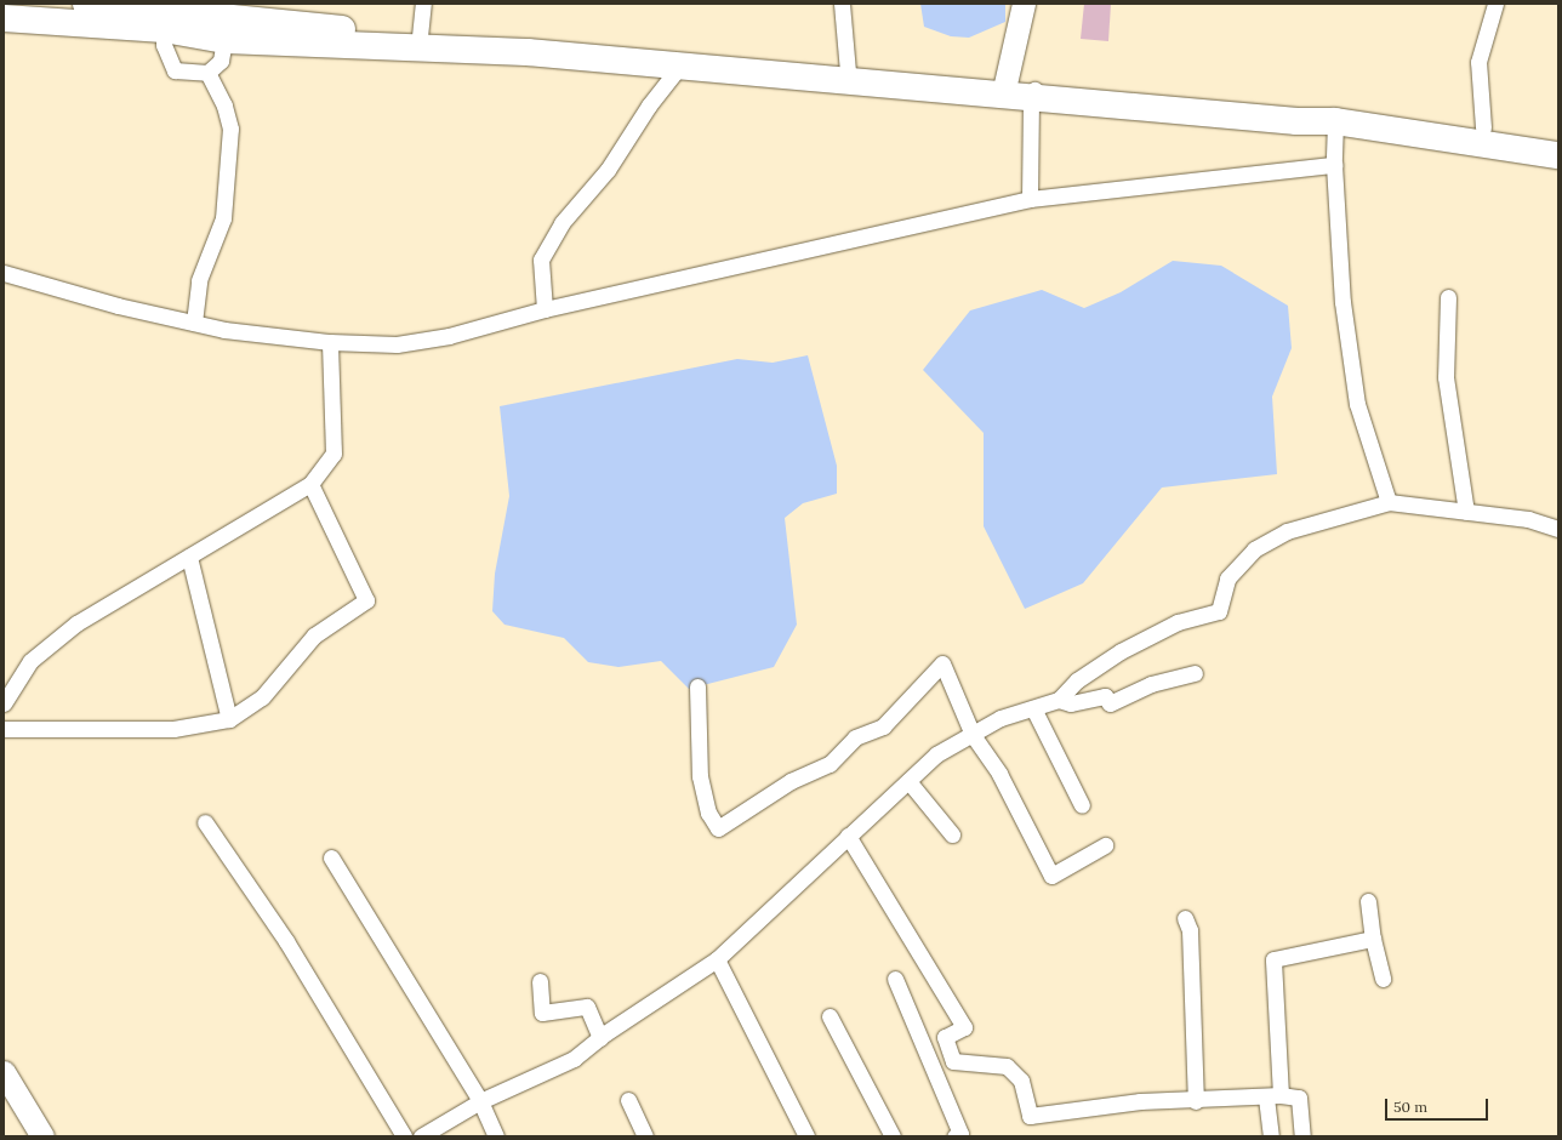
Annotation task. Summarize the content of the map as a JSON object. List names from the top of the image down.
{
  "scale_bar": "50 m"
}
